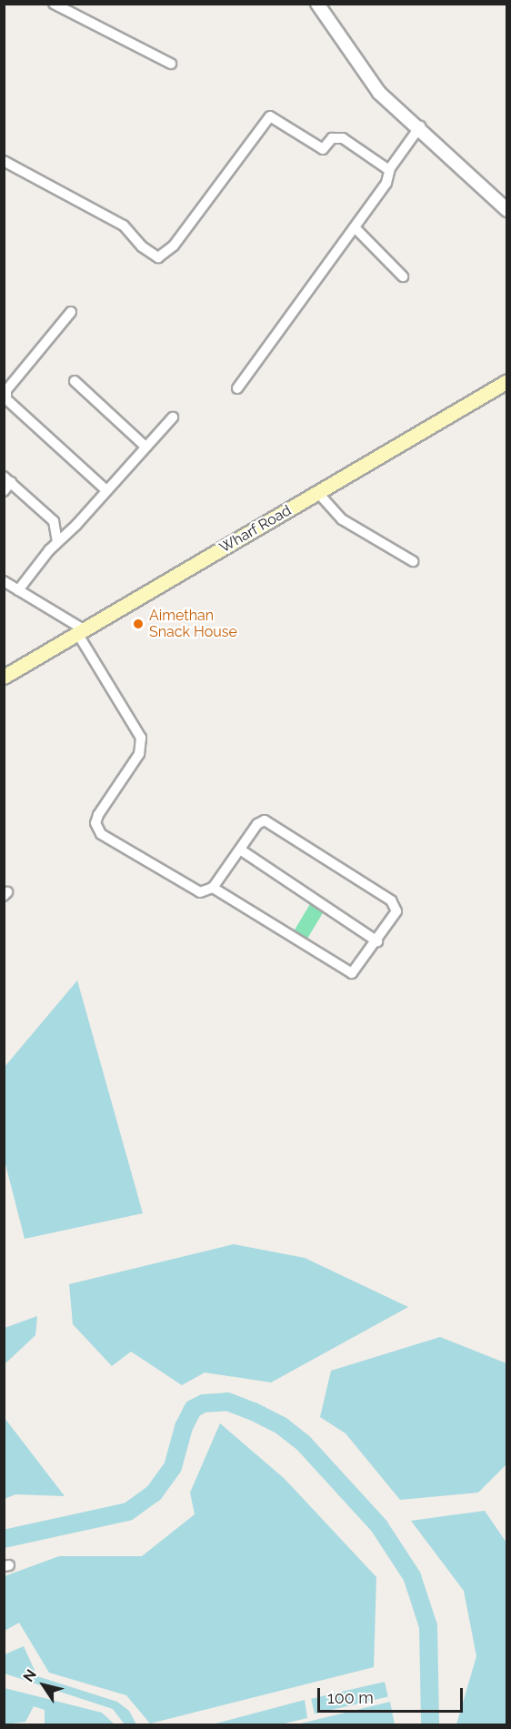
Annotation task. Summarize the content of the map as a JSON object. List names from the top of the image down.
{
  "streets": {
    "main road": ["Wharf Road"]
  },
  "places": ["Aimethan Snack House"],
  "scale_bar": "100 m",
  "north": "top left"
}
